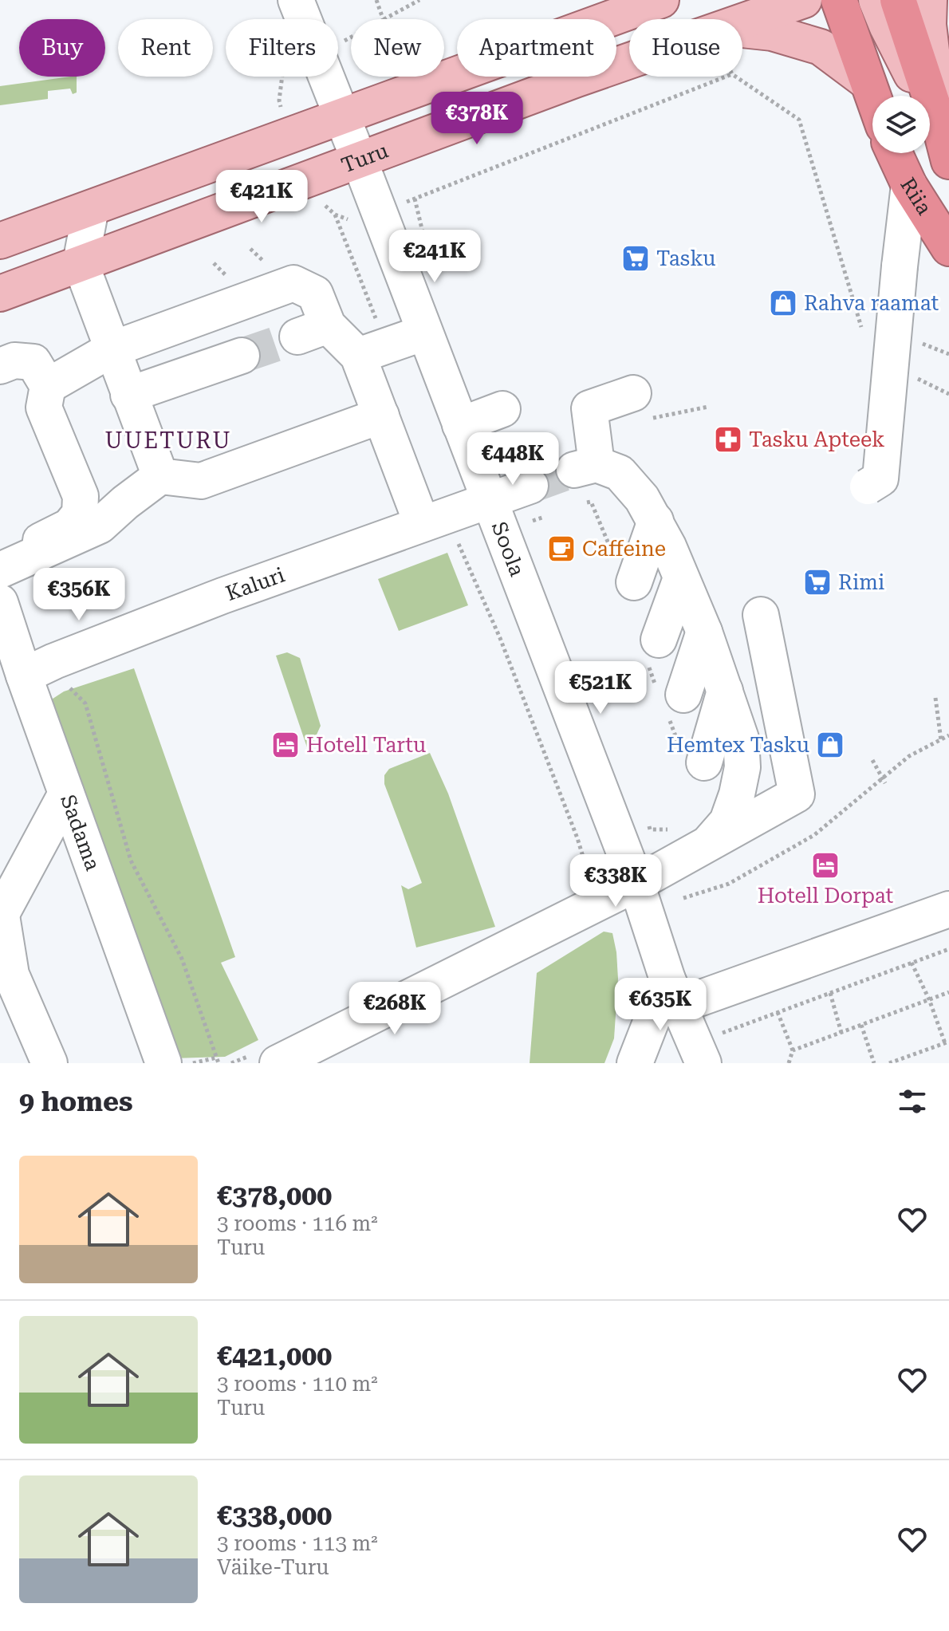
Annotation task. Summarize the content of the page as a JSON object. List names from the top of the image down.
{
  "streets": {
    "highway": ["Riia"],
    "main road": ["Turu"],
    "street": ["Soola", "Kaluri", "Sadama"]
  },
  "crossings": [
    ["Turu", "Soola"],
    ["Soola", "Kaluri"],
    ["Kaluri", "Sadama"]
  ],
  "districts": ["UUETURU"],
  "places": {
    "supermarket": ["Tasku", "Rimi"],
    "shop": ["Rahva raamat", "Hemtex Tasku"],
    "pharmacy": ["Tasku Apteek"],
    "cafe": ["Caffeine"],
    "hotel": ["Hotell Tartu", "Hotell Dorpat"]
  },
  "page": {
    "chip": [
      "Buy",
      "Rent",
      "Filters",
      "New",
      "Apartment",
      "House"
    ],
    "price": [
      "€378K",
      "€421K",
      "€241K",
      "€448K",
      "€356K",
      "€521K",
      "€338K",
      "€635K",
      "€268K"
    ],
    "heading": "9 homes",
    "list": [
      {
        "name": "€378,000",
        "note": "3 rooms · 116 m² · Turu"
      },
      {
        "name": "€421,000",
        "note": "3 rooms · 110 m² · Turu"
      },
      {
        "name": "€338,000",
        "note": "3 rooms · 113 m² · Väike-Turu"
      }
    ]
  }
}
